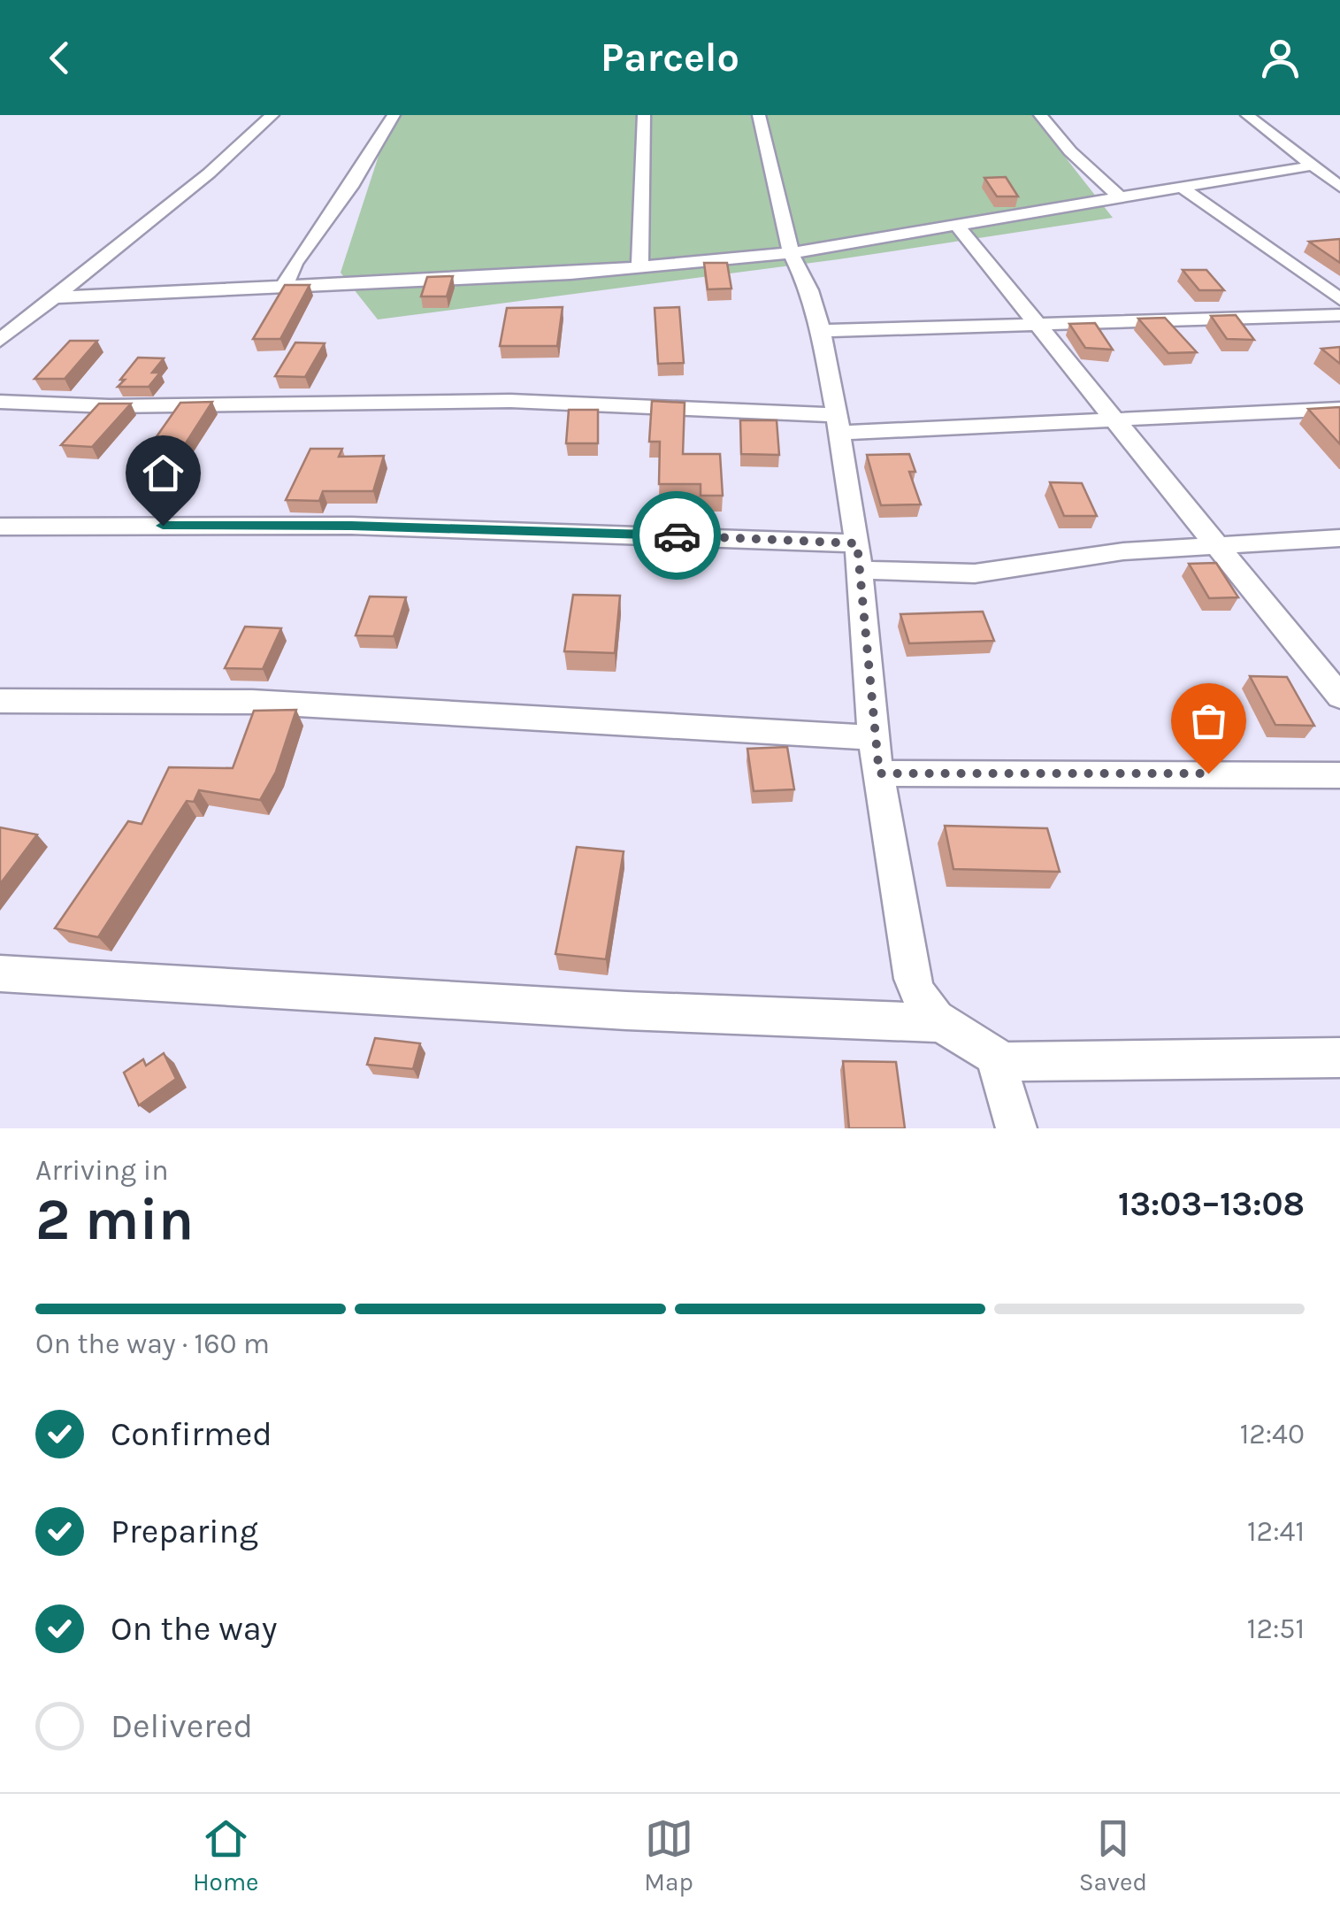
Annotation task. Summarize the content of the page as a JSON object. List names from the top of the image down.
{
  "page": {
    "header": "Parcelo",
    "heading": ["2 min", "Arriving in", "13:03–13:08"],
    "bar": "On the way · 160 m",
    "list": [
      ["Confirmed", "12:40"],
      ["Preparing", "12:41"],
      ["On the way", "12:51"],
      "Delivered"
    ],
    "tabs": ["Home", "Map", "Saved"]
  }
}
